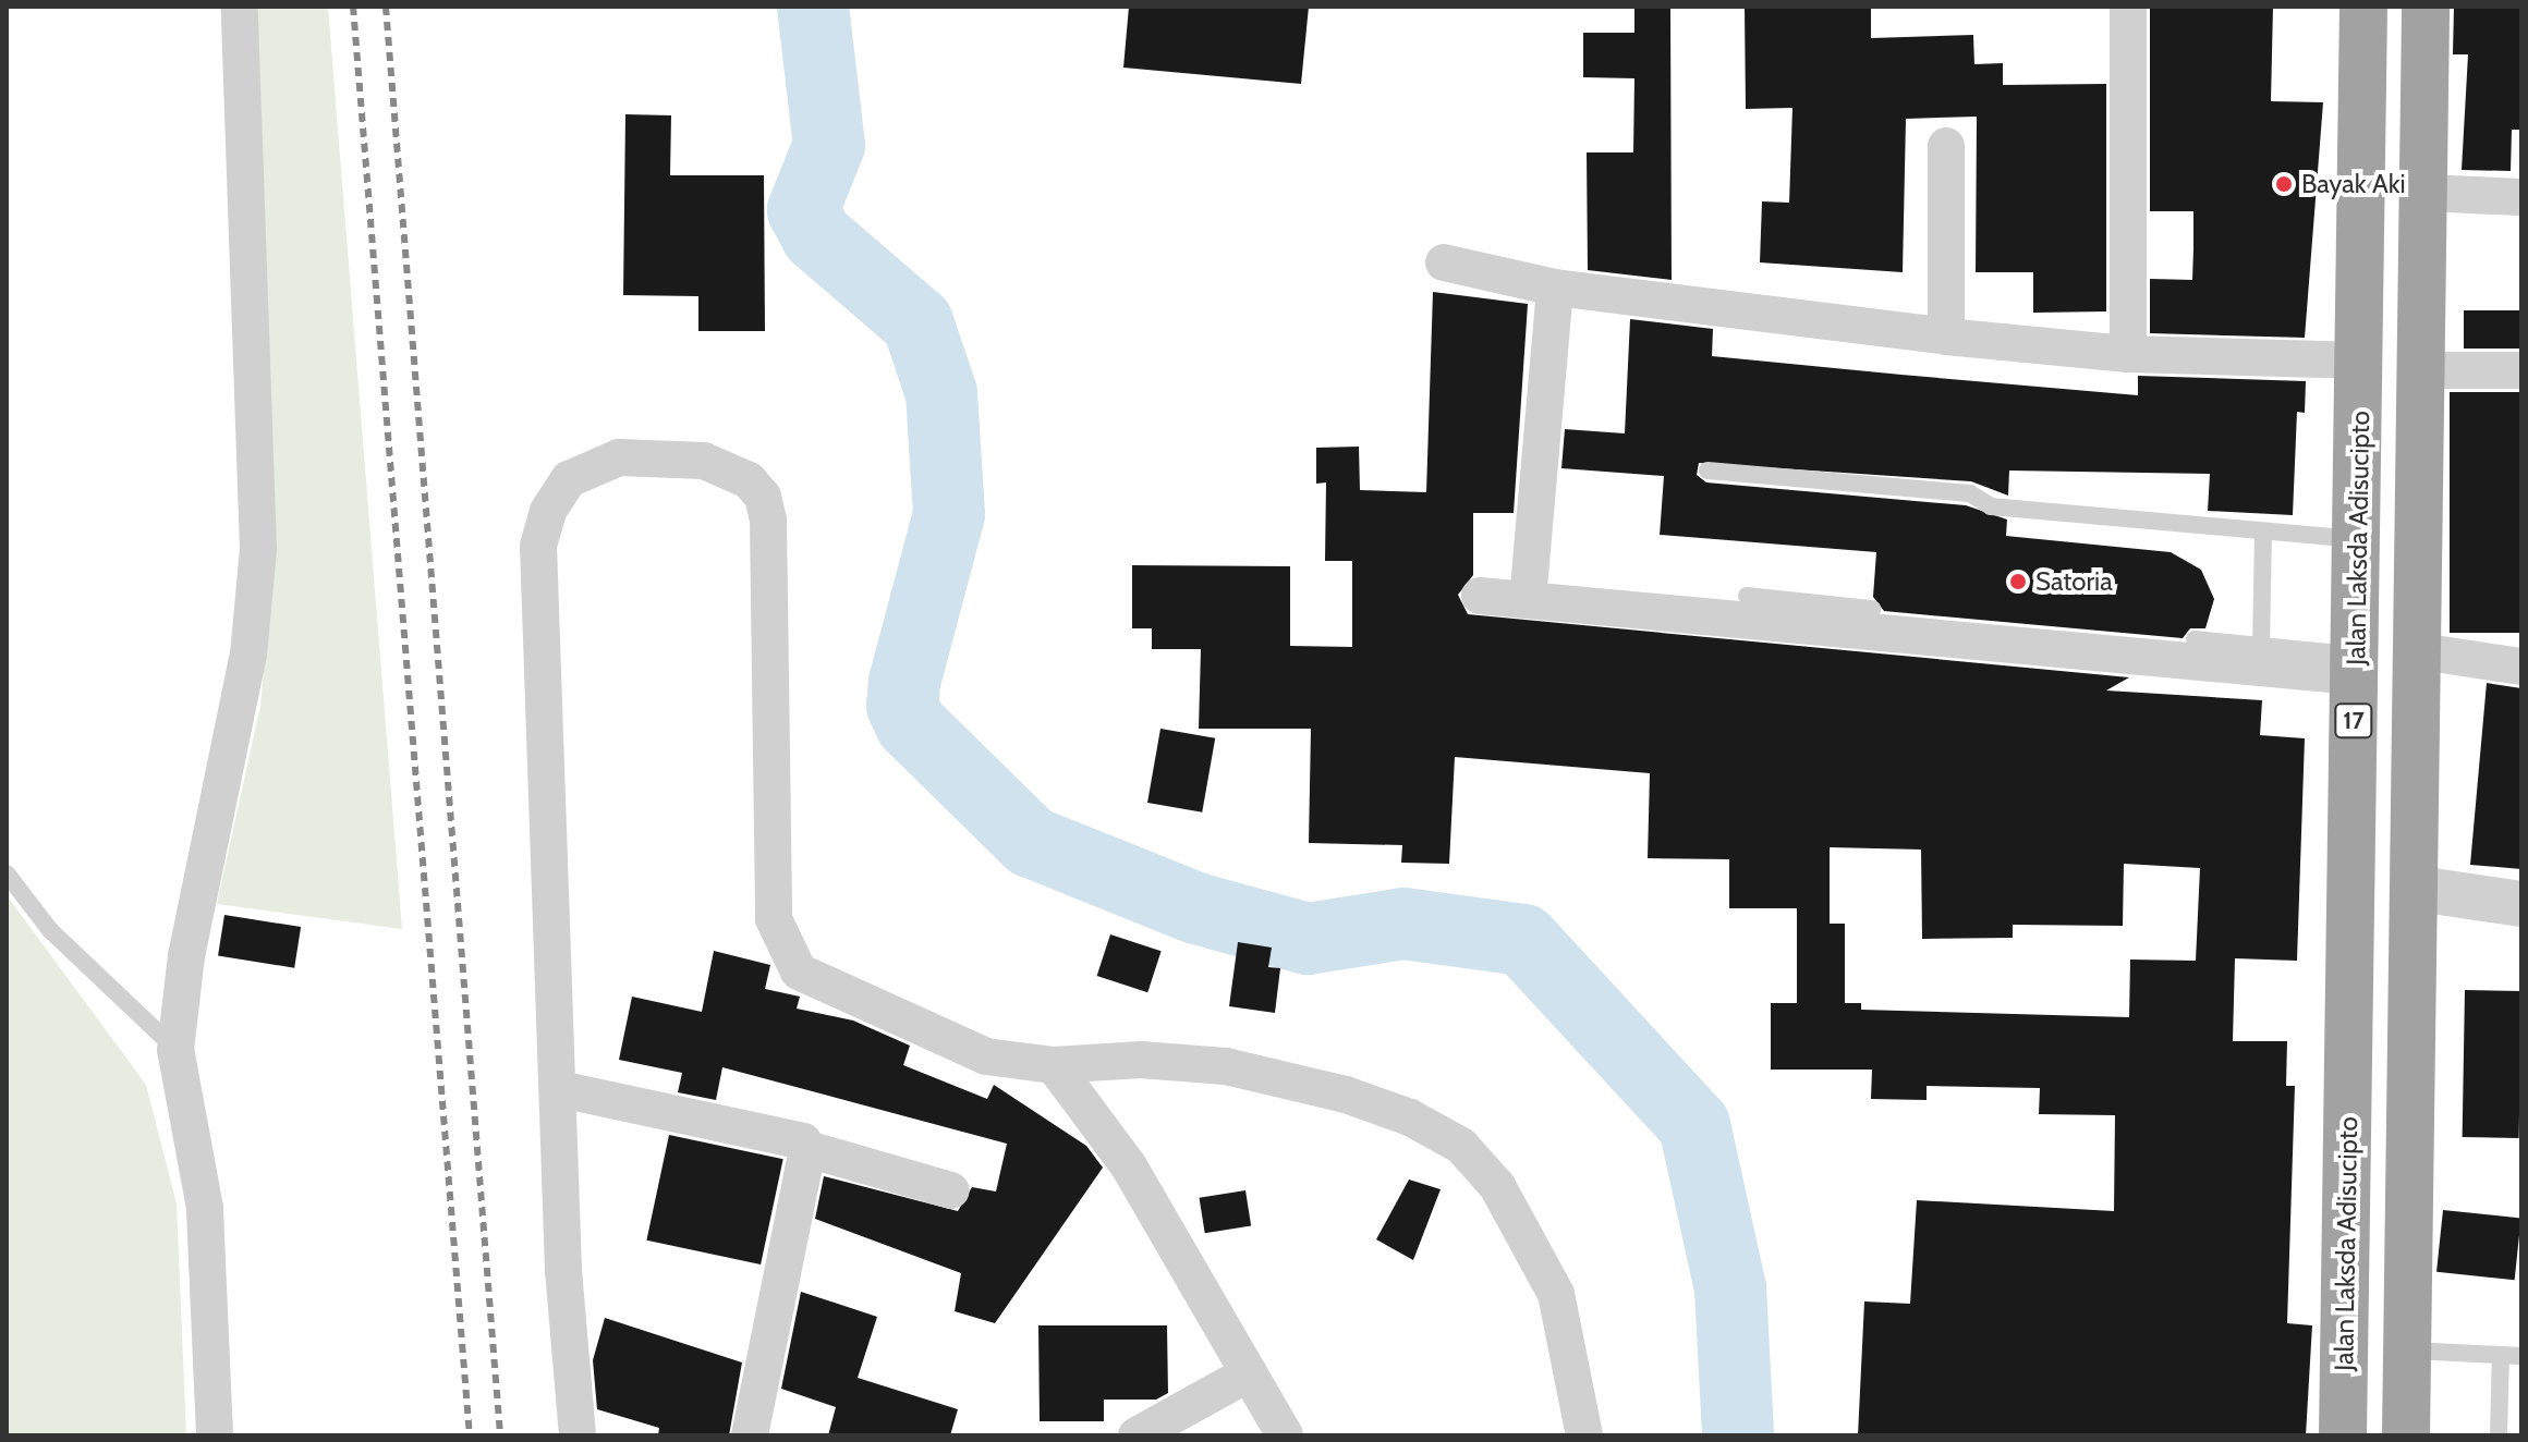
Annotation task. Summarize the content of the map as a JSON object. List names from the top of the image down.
{
  "streets": {
    "highway": ["Jalan Laksda Adisucipto", "17"]
  },
  "places": ["Bayak Aki", "Satoria"]
}
